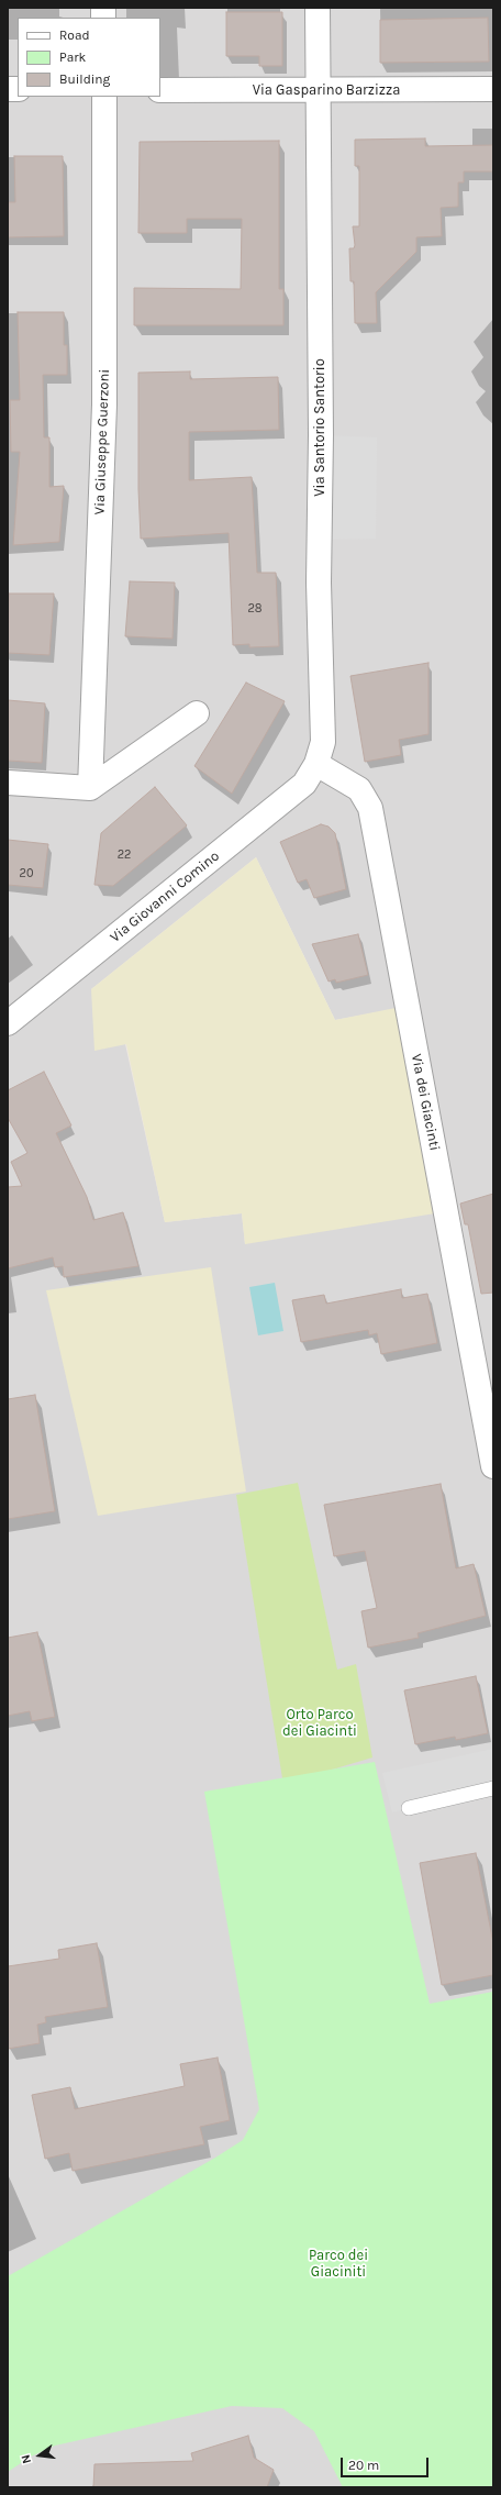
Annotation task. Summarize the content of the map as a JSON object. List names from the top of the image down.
{
  "streets": {
    "street": [
      "Via Gasparino Barzizza",
      "Via Santorio Santorio",
      "Via Giuseppe Guerzoni",
      "Via Giovanni Comino",
      "Via dei Giacinti"
    ]
  },
  "crossings": [
    ["Via Gasparino Barzizza", "Via Santorio Santorio"],
    ["Via Santorio Santorio", "Via Giovanni Comino"],
    ["Via Santorio Santorio", "Via dei Giacinti"],
    ["Via Giovanni Comino", "Via dei Giacinti"]
  ],
  "parks": ["Orto Parco dei Giacinti", "Parco dei Giaciniti"],
  "house_numbers": ["28", "22", "20"],
  "legend": ["Road", "Park", "Building"],
  "scale_bar": "20 m",
  "north": "left"
}
